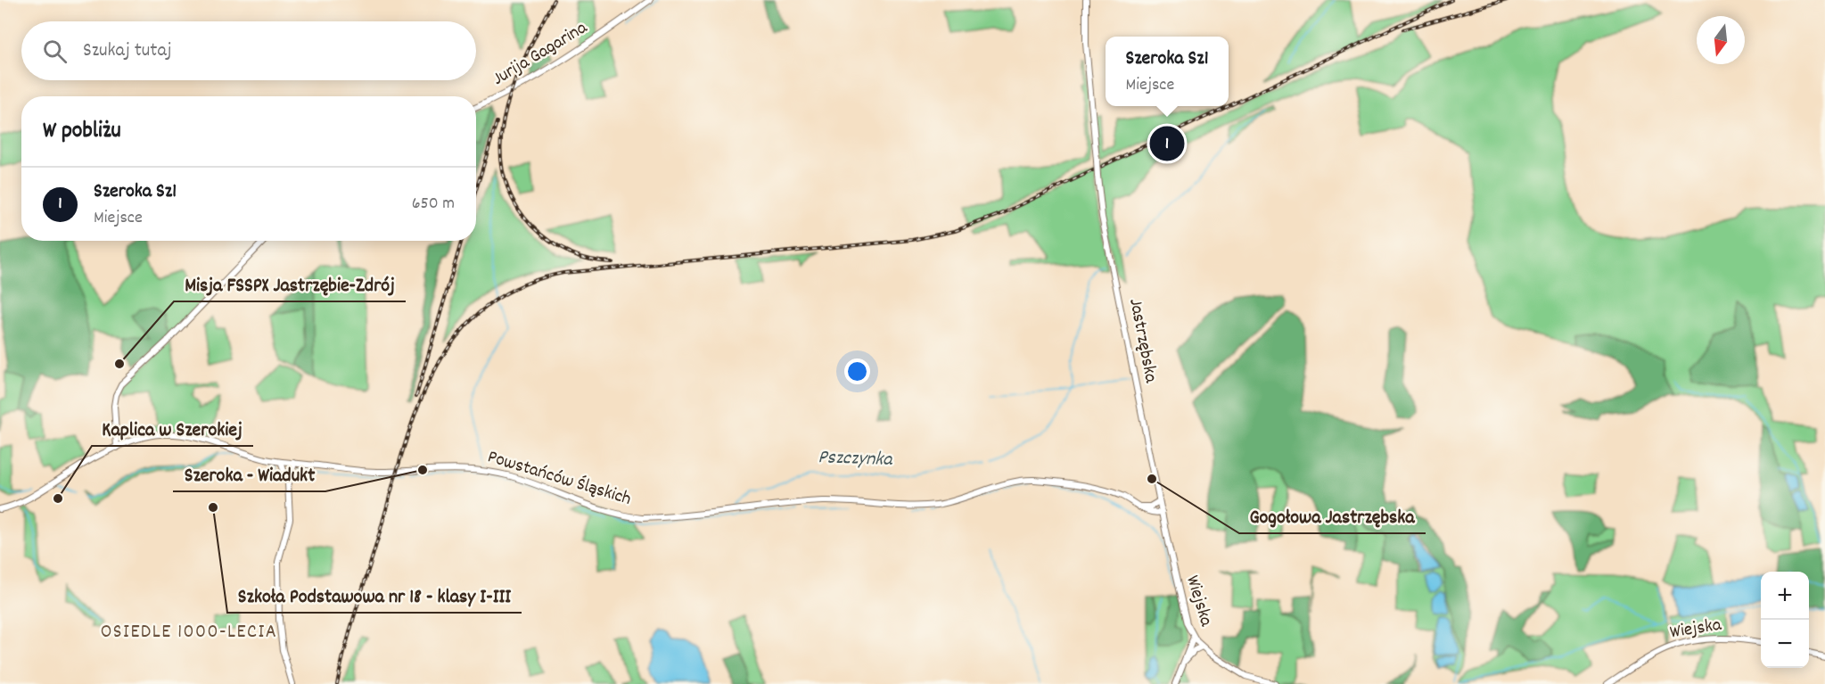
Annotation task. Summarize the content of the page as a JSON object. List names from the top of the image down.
{
  "streets": {
    "street": [
      "Jurija Gagarina",
      "Jastrzębska",
      "Powstańców Śląskich",
      "Wiejska"
    ]
  },
  "crossings": [
    ["Jastrzębska", "Wiejska"]
  ],
  "districts": ["OSIEDLE 1000-LECIA"],
  "water": ["Pszczynka"],
  "places": [
    "Misja FSSPX Jastrzębie-Zdrój",
    "Szeroka - Wiadukt",
    "Gogołowa Jastrzębska",
    "Kaplica w Szerokiej",
    "Szkoła Podstawowa nr 18 - klasy I-III"
  ],
  "north": "bottom",
  "page": {
    "search": "Szukaj tutaj",
    "popup": ["Szeroka Sz1", "Miejsce"],
    "heading": "W pobliżu",
    "pins": "1",
    "list": [
      {
        "mark": "1",
        "name": "Szeroka Sz1",
        "note": "Miejsce",
        "value": "650 m"
      }
    ],
    "map_buttons": ["+", "−"]
  }
}
